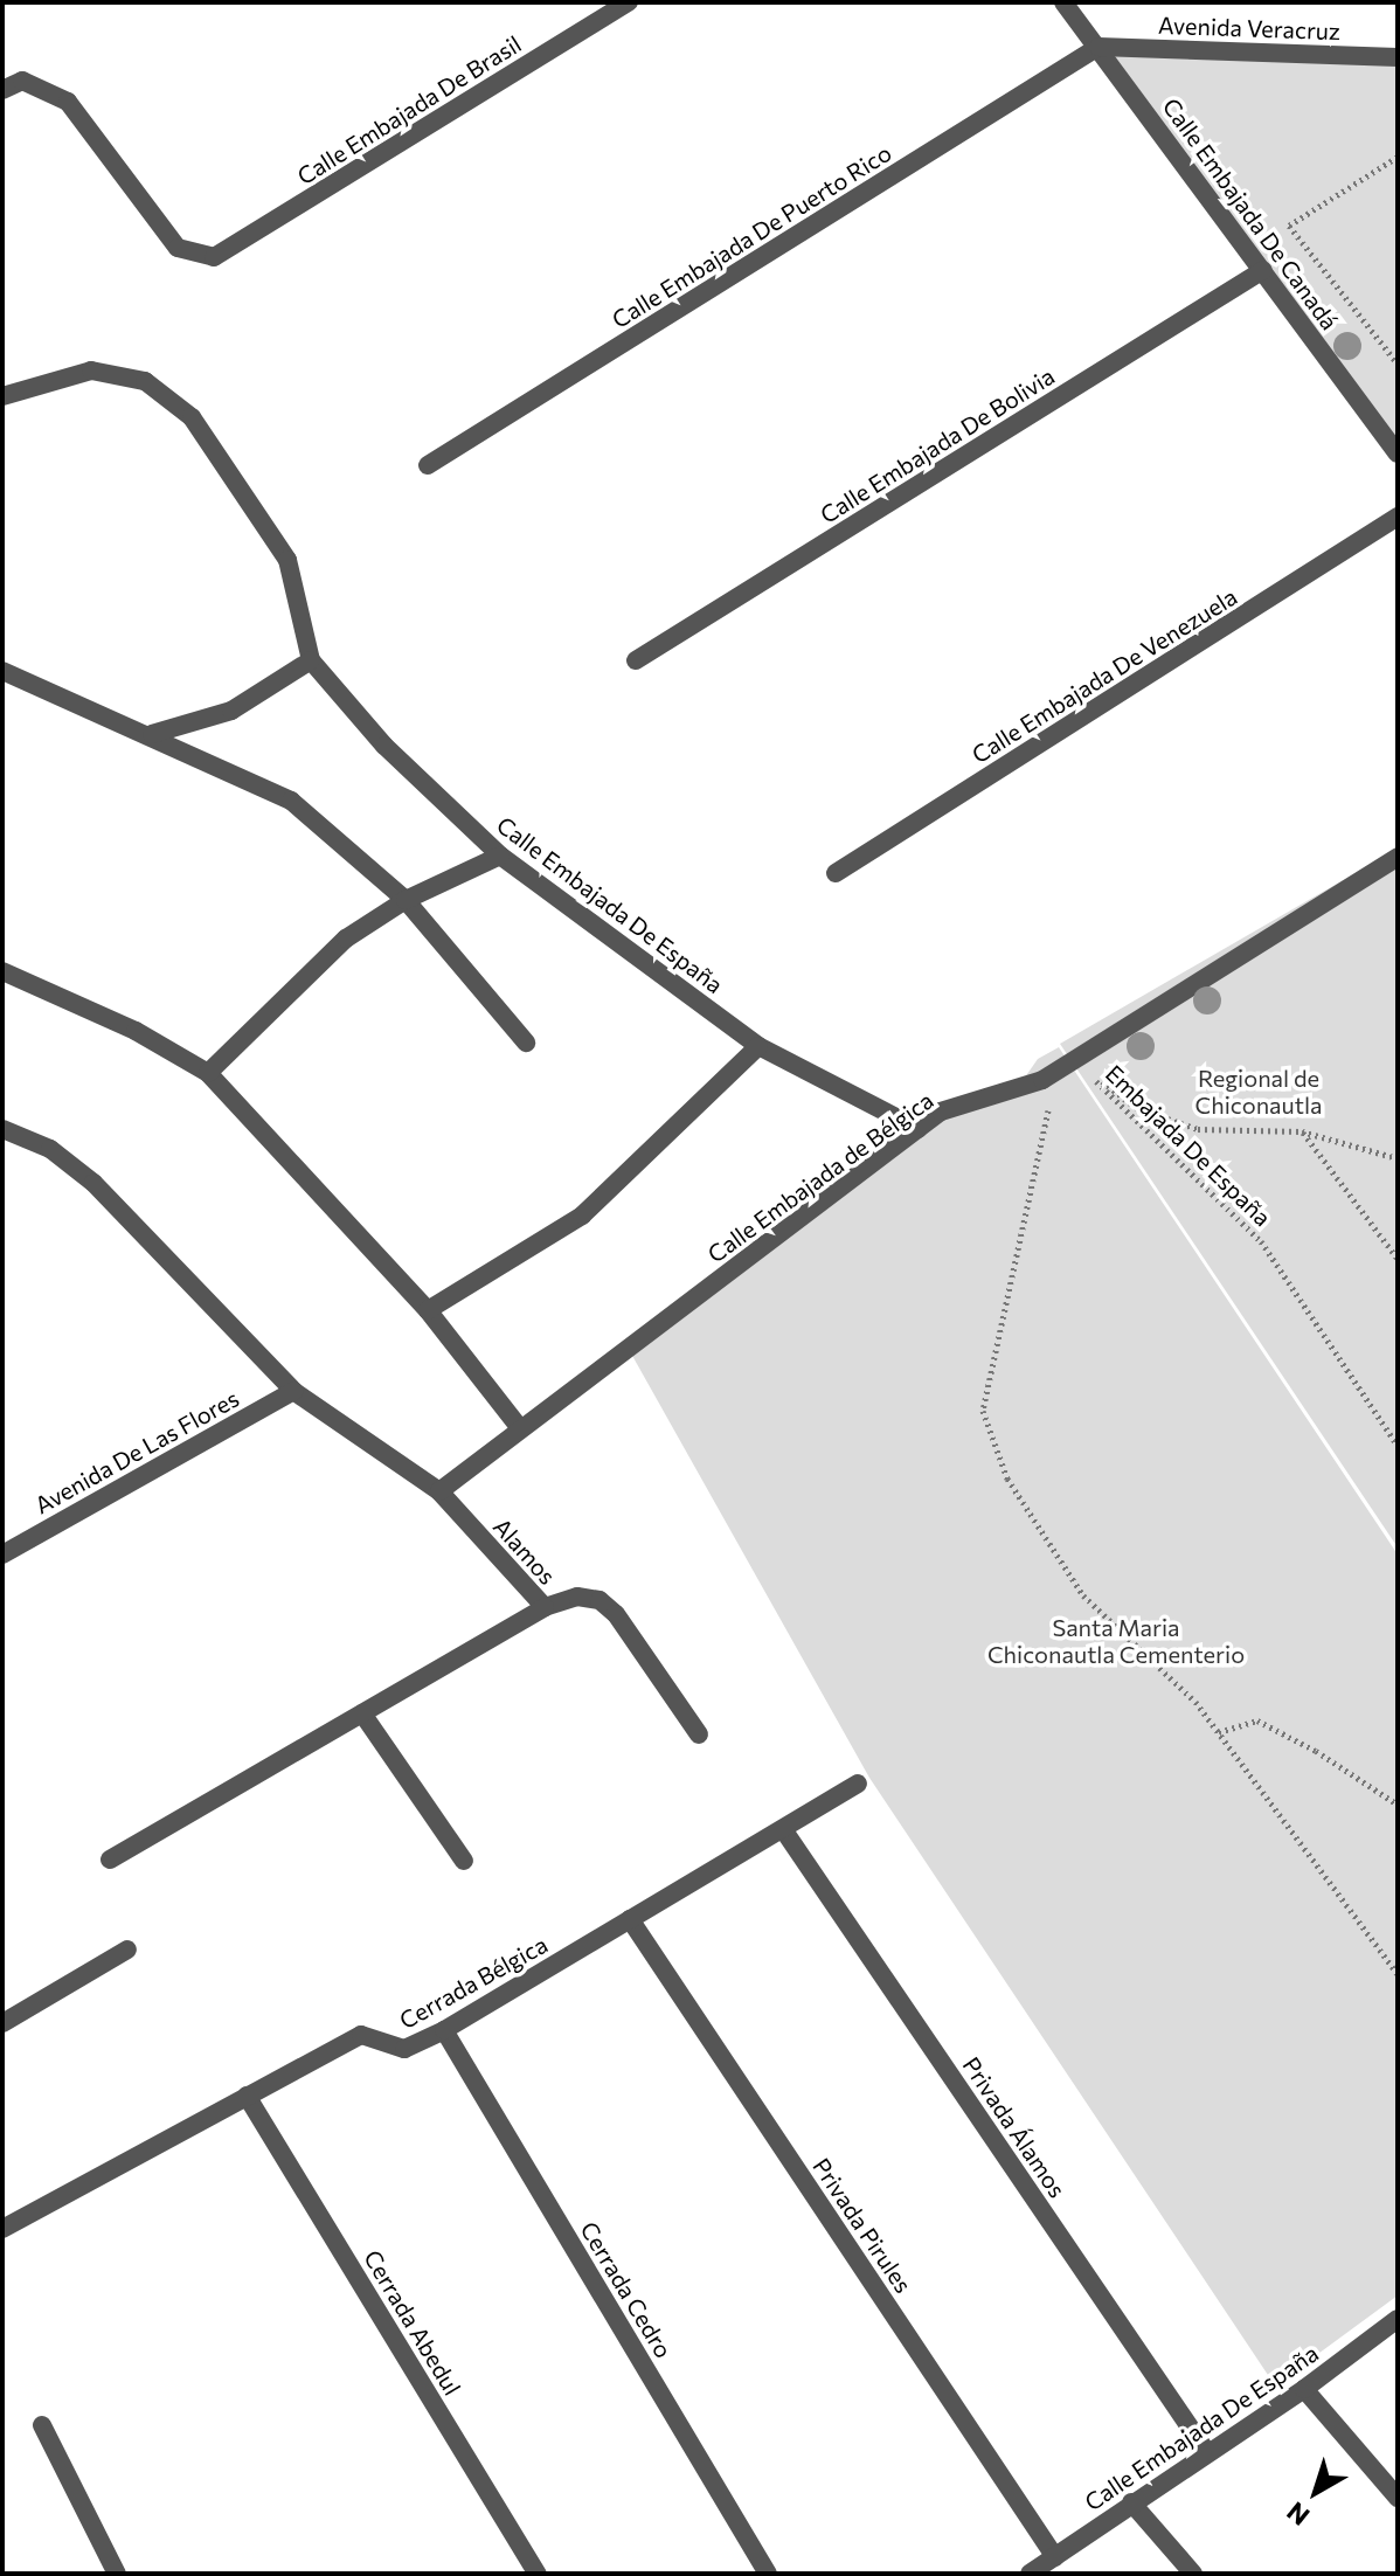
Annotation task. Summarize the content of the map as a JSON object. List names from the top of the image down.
{
  "streets": {
    "street": [
      "Avenida Veracruz",
      "Calle Embajada De Brasil",
      "Calle Embajada De Canadá",
      "Calle Embajada De Puerto Rico",
      "Calle Embajada De Bolivia",
      "Calle Embajada De Venezuela",
      "Calle Embajada De España",
      "Calle Embajada de Bélgica",
      "Avenida De Las Flores",
      "Alamos",
      "Cerrada Bélgica",
      "Privada Álamos",
      "Privada Pirules",
      "Cerrada Cedro",
      "Cerrada Abedul"
    ],
    "path": ["Embajada De España"]
  },
  "crossings": [
    ["Avenida Veracruz", "Calle Embajada De Canadá"],
    ["Avenida Veracruz", "Calle Embajada De Puerto Rico"],
    ["Calle Embajada De Canadá", "Calle Embajada De Puerto Rico"],
    ["Calle Embajada De Canadá", "Calle Embajada De Bolivia"],
    ["Calle Embajada De España", "Calle Embajada de Bélgica"],
    ["Calle Embajada De España", "Privada Álamos"],
    ["Calle Embajada De España", "Privada Pirules"],
    ["Embajada De España", "Calle Embajada de Bélgica"],
    ["Calle Embajada de Bélgica", "Alamos"],
    ["Avenida De Las Flores", "Alamos"],
    ["Cerrada Bélgica", "Privada Álamos"],
    ["Cerrada Bélgica", "Privada Pirules"],
    ["Cerrada Bélgica", "Cerrada Cedro"],
    ["Cerrada Bélgica", "Cerrada Abedul"]
  ],
  "parks": ["Regional de Chiconautla", "Santa Maria Chiconautla Cementerio"],
  "north": "bottom left"
}
